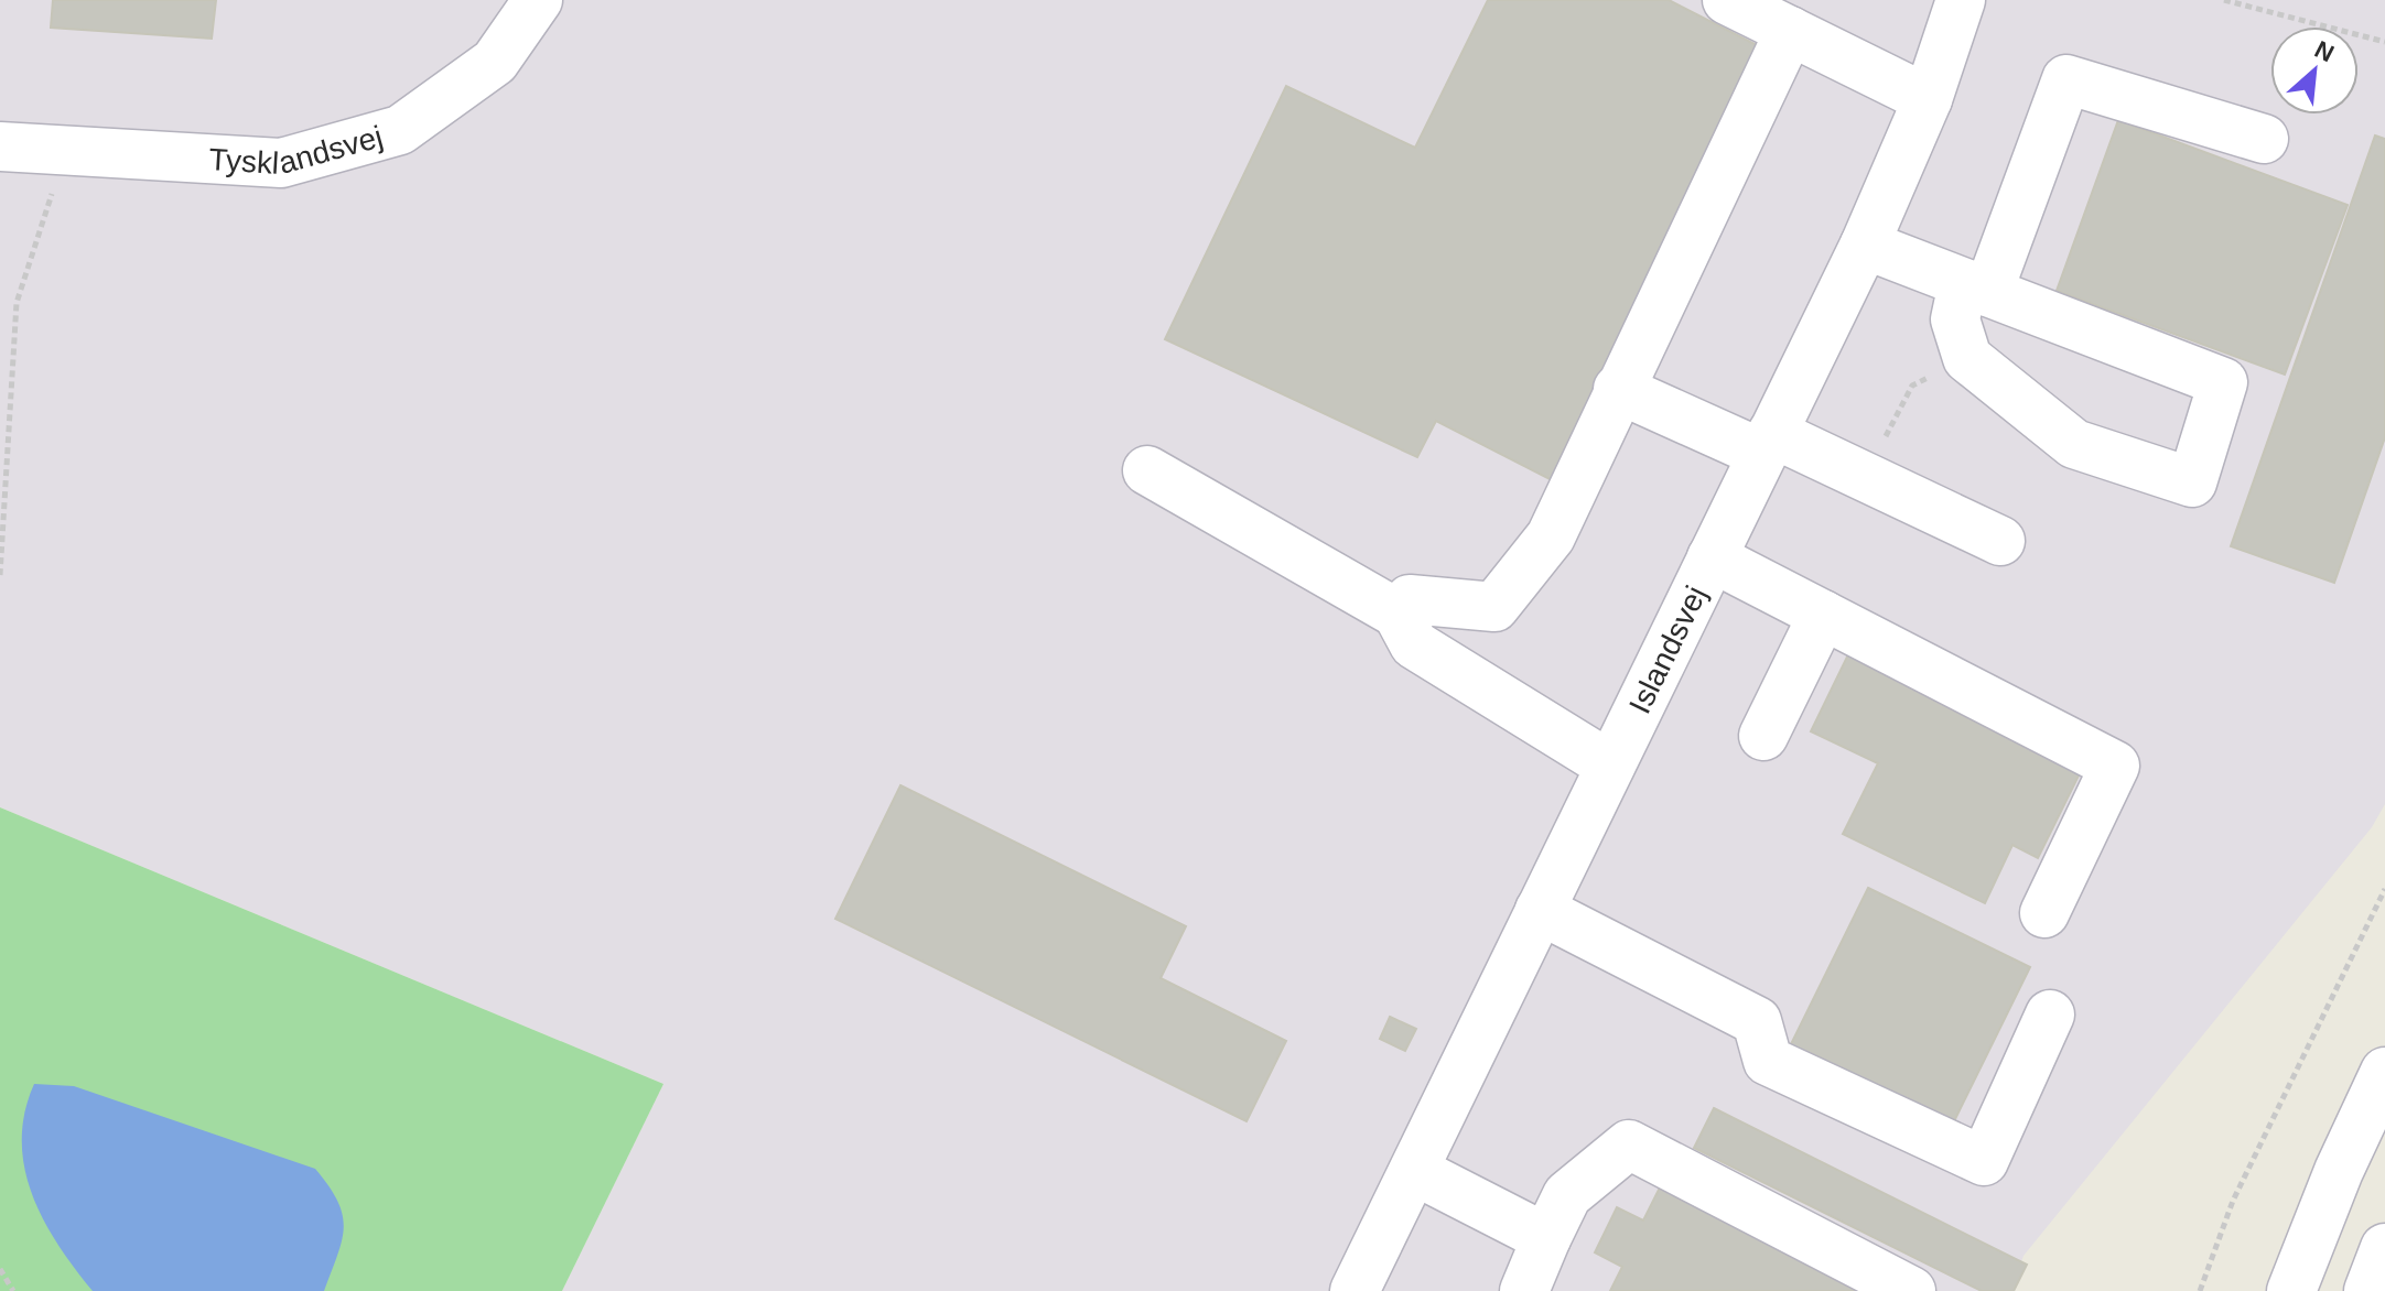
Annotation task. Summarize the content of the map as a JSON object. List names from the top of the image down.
{
  "streets": {
    "street": ["Tysklandsvej", "Islandsvej"]
  },
  "north": "top right"
}
